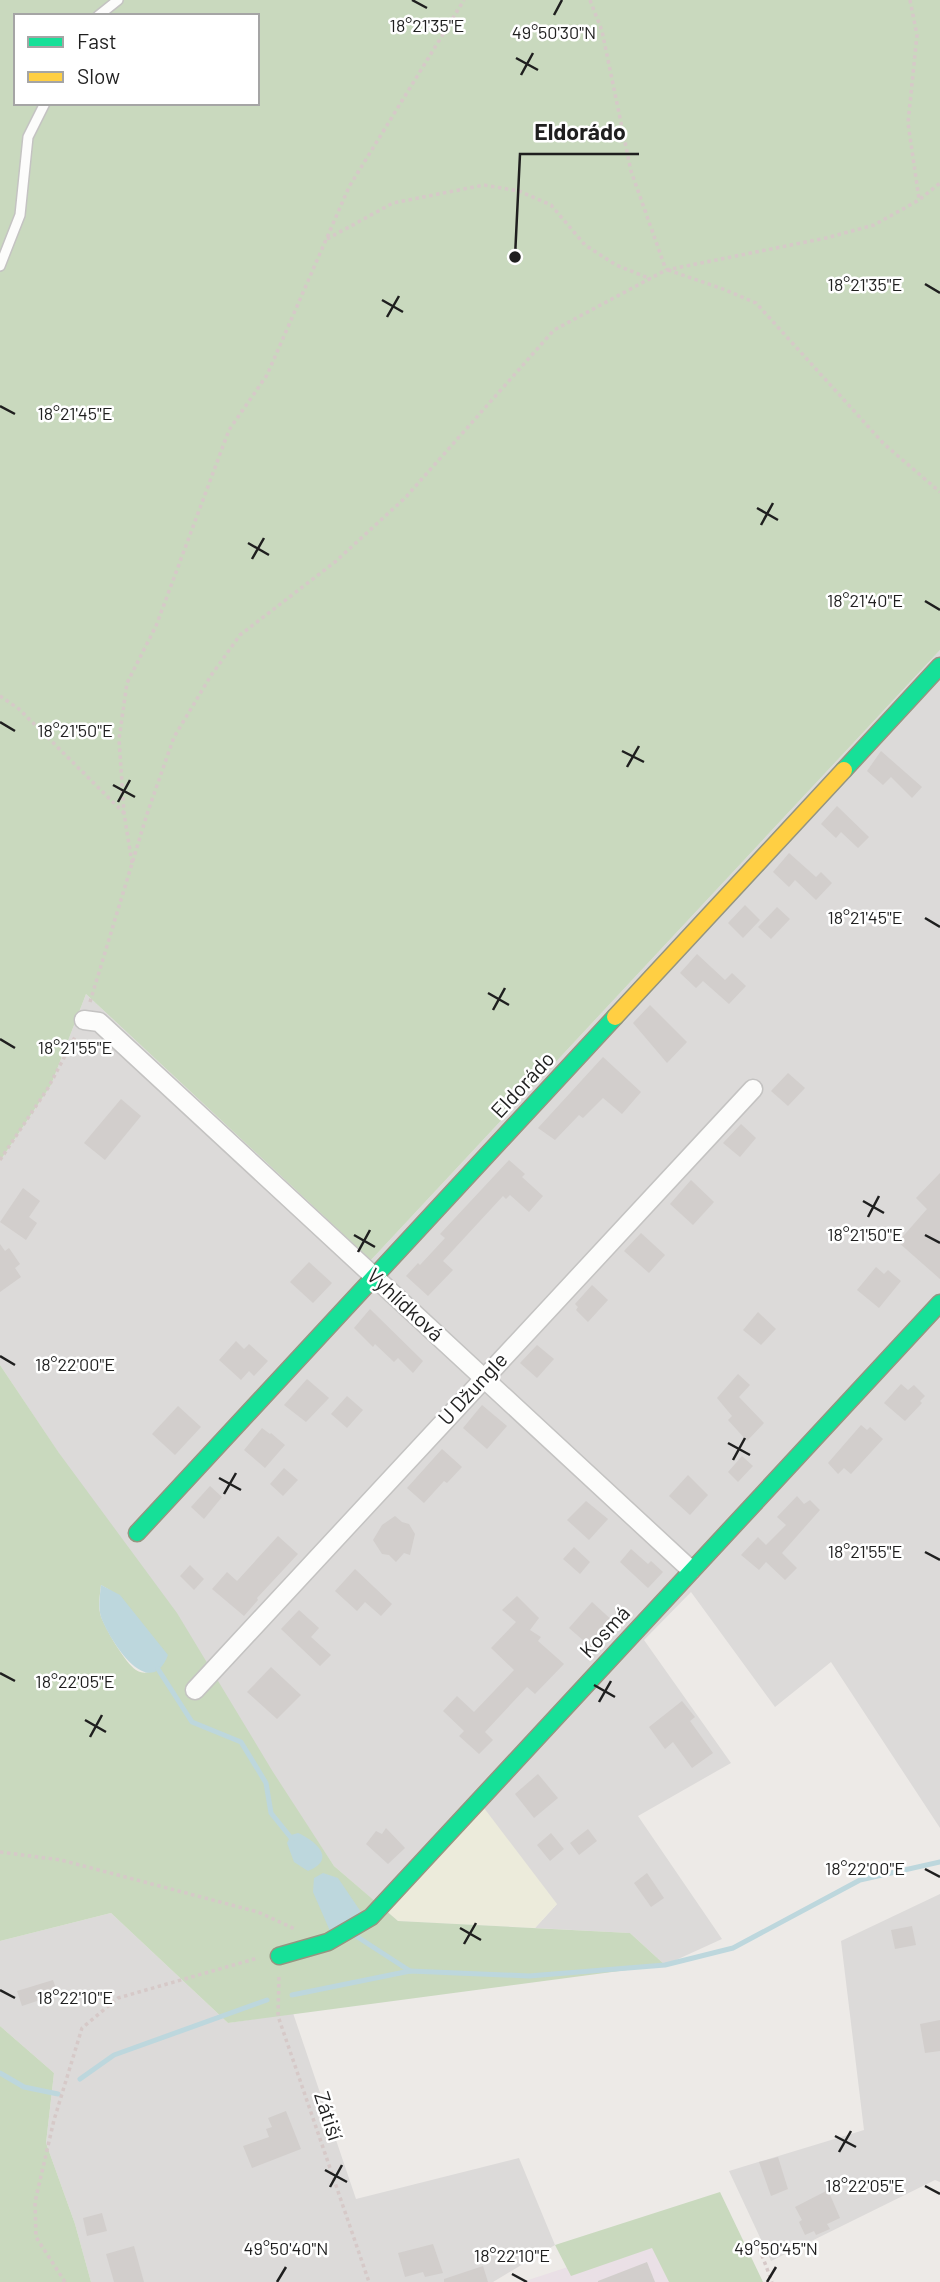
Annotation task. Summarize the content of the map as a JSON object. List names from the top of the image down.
{
  "streets": {
    "street": [
      "Eldorádo",
      "Vyhlídková",
      "U Džungle",
      "Kosmá"
    ],
    "path": ["Zátiší"]
  },
  "crossings": [
    ["Eldorádo", "Vyhlídková"],
    ["Vyhlídková", "U Džungle"],
    ["Vyhlídková", "Kosmá"],
    ["Kosmá", "Zátiší"]
  ],
  "places": ["Eldorádo"],
  "legend": ["Fast", "Slow"],
  "coordinates": [
    "18°21'35\"E",
    "49°50'30\"N",
    "18°21'45\"E",
    "18°21'40\"E",
    "18°21'50\"E",
    "18°21'55\"E",
    "18°22'00\"E",
    "18°22'05\"E",
    "18°22'10\"E",
    "49°50'40\"N",
    "49°50'45\"N"
  ]
}
